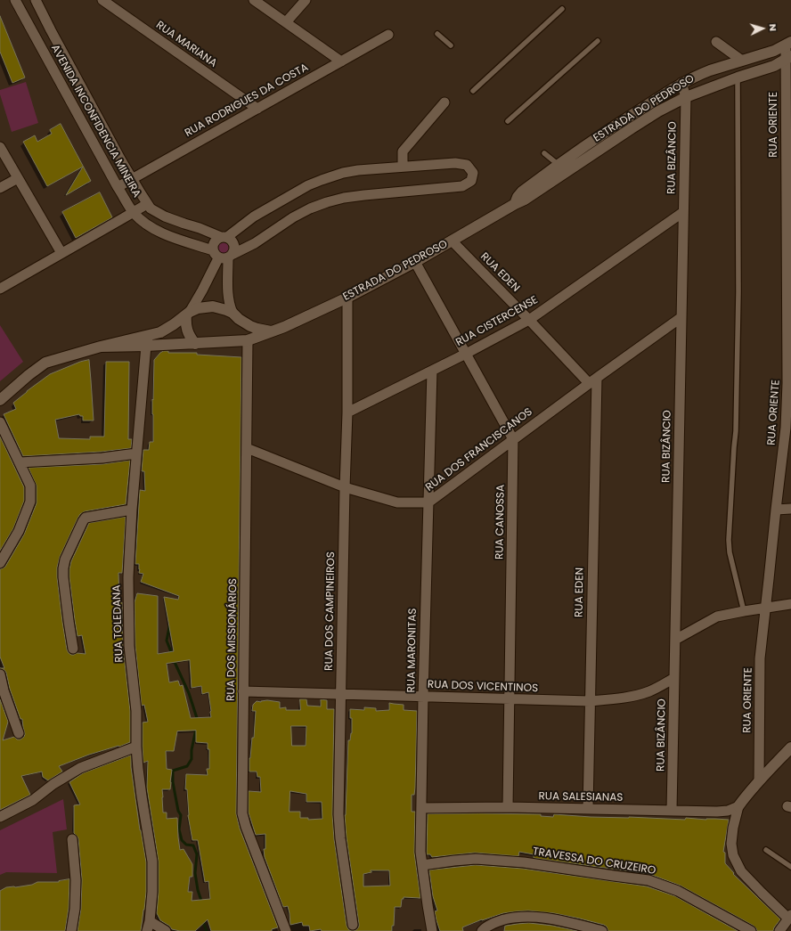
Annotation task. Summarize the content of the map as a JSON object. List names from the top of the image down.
{
  "streets": {
    "main road": ["ESTRADA DO PEDROSO"],
    "street": [
      "RUA MARIANA",
      "RUA RODRIGUES DA COSTA",
      "AVENIDA INCONFIDENCIA MINEIRA",
      "RUA ORIENTE",
      "RUA BIZÂNCIO",
      "RUA EDEN",
      "RUA CISTERCENSE",
      "RUA DOS FRANCISCANOS",
      "RUA CANOSSA",
      "RUA DOS CAMPINEIROS",
      "RUA TOLEDANA",
      "RUA DOS MISSIONÁRIOS",
      "RUA MARONITAS",
      "RUA DOS VICENTINOS",
      "RUA SALESIANAS",
      "TRAVESSA DO CRUZEIRO"
    ]
  },
  "crossings": [
    ["RUA MARIANA", "RUA RODRIGUES DA COSTA"],
    ["RUA RODRIGUES DA COSTA", "AVENIDA INCONFIDENCIA MINEIRA"],
    ["ESTRADA DO PEDROSO", "RUA ORIENTE"],
    ["ESTRADA DO PEDROSO", "RUA BIZÂNCIO"],
    ["ESTRADA DO PEDROSO", "RUA EDEN"],
    ["ESTRADA DO PEDROSO", "RUA CANOSSA"],
    ["ESTRADA DO PEDROSO", "RUA DOS CAMPINEIROS"],
    ["ESTRADA DO PEDROSO", "RUA TOLEDANA"],
    ["ESTRADA DO PEDROSO", "RUA DOS MISSIONÁRIOS"],
    ["RUA BIZÂNCIO", "RUA CISTERCENSE"],
    ["RUA BIZÂNCIO", "RUA DOS FRANCISCANOS"],
    ["RUA BIZÂNCIO", "RUA DOS VICENTINOS"],
    ["RUA BIZÂNCIO", "RUA SALESIANAS"],
    ["RUA EDEN", "RUA CISTERCENSE"],
    ["RUA EDEN", "RUA DOS FRANCISCANOS"],
    ["RUA EDEN", "RUA DOS VICENTINOS"],
    ["RUA EDEN", "RUA SALESIANAS"],
    ["RUA CISTERCENSE", "RUA CANOSSA"],
    ["RUA CISTERCENSE", "RUA DOS CAMPINEIROS"],
    ["RUA CISTERCENSE", "RUA MARONITAS"],
    ["RUA DOS FRANCISCANOS", "RUA CANOSSA"],
    ["RUA DOS FRANCISCANOS", "RUA DOS CAMPINEIROS"],
    ["RUA DOS FRANCISCANOS", "RUA DOS MISSIONÁRIOS"],
    ["RUA DOS FRANCISCANOS", "RUA MARONITAS"],
    ["RUA CANOSSA", "RUA DOS VICENTINOS"],
    ["RUA CANOSSA", "RUA SALESIANAS"],
    ["RUA DOS CAMPINEIROS", "RUA DOS VICENTINOS"],
    ["RUA DOS MISSIONÁRIOS", "RUA DOS VICENTINOS"],
    ["RUA MARONITAS", "RUA DOS VICENTINOS"],
    ["RUA MARONITAS", "RUA SALESIANAS"],
    ["RUA MARONITAS", "TRAVESSA DO CRUZEIRO"]
  ],
  "north": "right"
}
